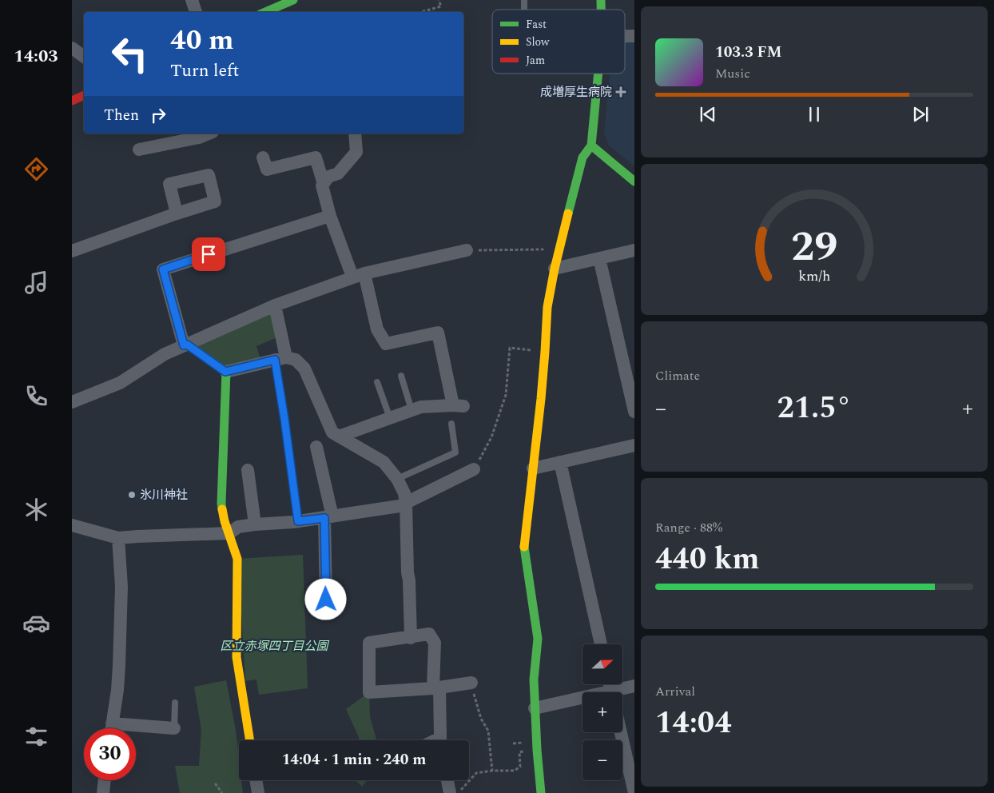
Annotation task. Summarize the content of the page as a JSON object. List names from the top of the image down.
{
  "parks": ["区立赤塚四丁目公園"],
  "places": {
    "health": ["成増厚生病院"],
    "other": ["氷川神社"]
  },
  "legend": ["Fast", "Slow", "Jam"],
  "north": "right",
  "page": {
    "tabs": "14:03",
    "turn": ["40 m", "Turn left"],
    "song": ["103.3 FM", "Music"],
    "then": "Then",
    "tile": [
      "Climate",
      ["Range · 88%", "440 km"],
      ["Arrival", "14:04"]
    ],
    "heat": ["−", "21.5°", "+"],
    "map_buttons": ["+", "−"],
    "limit": "30",
    "trip": "14:04 · 1 min · 240 m",
    "gauge": ["29", "km/h"]
  }
}
